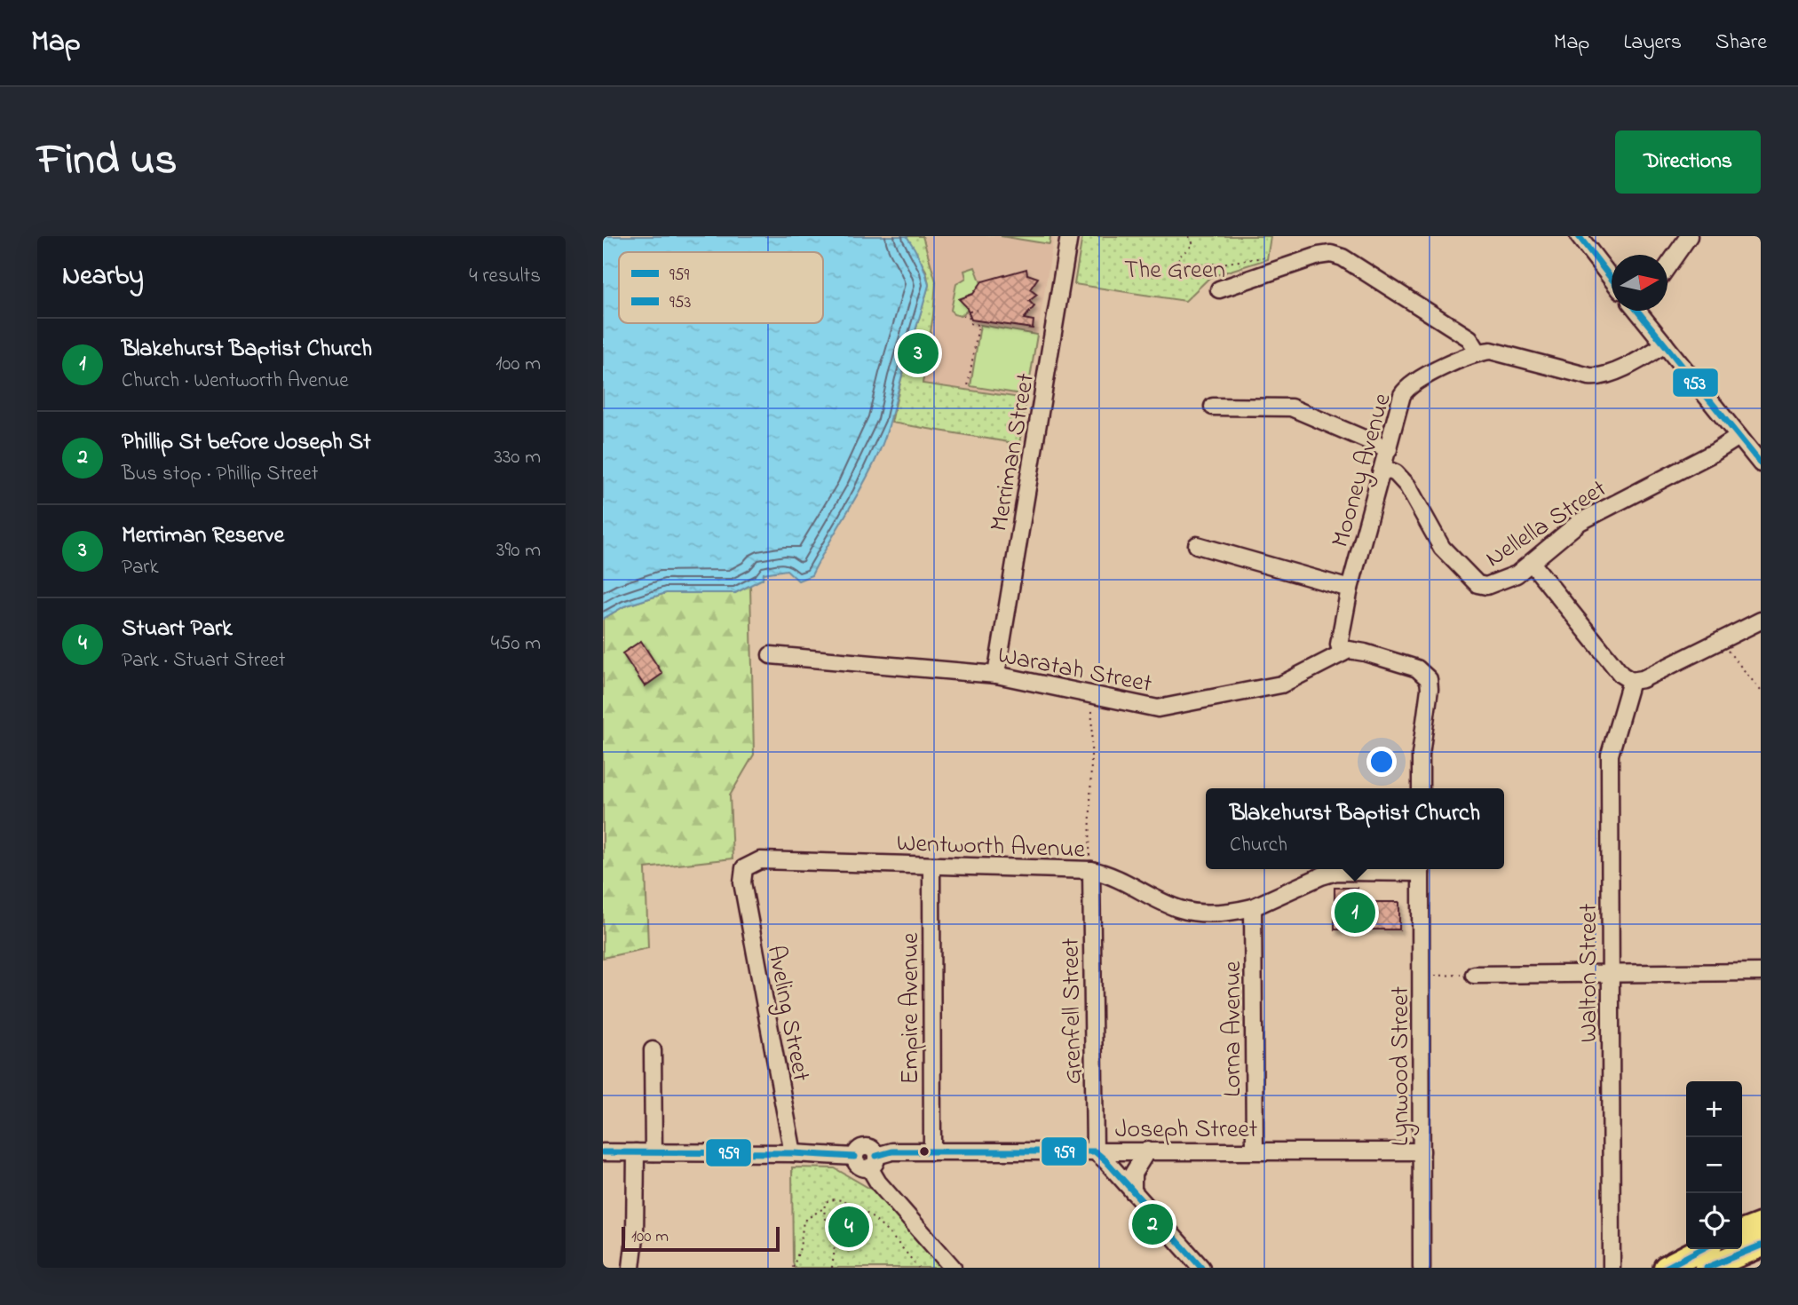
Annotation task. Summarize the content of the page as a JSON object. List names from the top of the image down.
{
  "streets": {
    "street": [
      "Merriman Street",
      "Mooney Avenue",
      "Nellella Street",
      "Waratah Street",
      "Wentworth Avenue",
      "Walton Street",
      "Empire Avenue",
      "Grenfell Street",
      "Aveling Street",
      "Lorna Avenue",
      "Lynwood Street",
      "Joseph Street"
    ]
  },
  "crossings": [
    ["Merriman Street", "Waratah Street"],
    ["Mooney Avenue", "Nellella Street"],
    ["Mooney Avenue", "Waratah Street"],
    ["Wentworth Avenue", "Empire Avenue"],
    ["Wentworth Avenue", "Grenfell Street"],
    ["Wentworth Avenue", "Aveling Street"],
    ["Wentworth Avenue", "Lorna Avenue"],
    ["Wentworth Avenue", "Lynwood Street"],
    ["Empire Avenue", "Joseph Street"],
    ["Grenfell Street", "Joseph Street"],
    ["Lorna Avenue", "Joseph Street"],
    ["Lynwood Street", "Joseph Street"]
  ],
  "parks": ["The Green"],
  "lines": ["transit line 953", "transit line 959"],
  "legend": ["959", "953"],
  "scale_bar": "100 m",
  "north": "right",
  "page": {
    "header": "Map",
    "nav": ["Map", "Layers", "Share"],
    "title": "Find us",
    "buttons": "Directions",
    "heading": ["Nearby", "4 results"],
    "list": [
      {
        "mark": "1",
        "name": "Blakehurst Baptist Church",
        "note": "Church · Wentworth Avenue",
        "value": "100 m"
      },
      {
        "mark": "2",
        "name": "Phillip St before Joseph St",
        "note": "Bus stop · Phillip Street",
        "value": "330 m"
      },
      {
        "mark": "3",
        "name": "Merriman Reserve",
        "note": "Park",
        "value": "390 m"
      },
      {
        "mark": "4",
        "name": "Stuart Park",
        "note": "Park · Stuart Street",
        "value": "450 m"
      }
    ],
    "pins": [
      "3",
      "1",
      "2",
      "4"
    ],
    "popup": ["Blakehurst Baptist Church", "Church"],
    "map_buttons": ["+", "−"],
    "scale": "100 m"
  }
}
